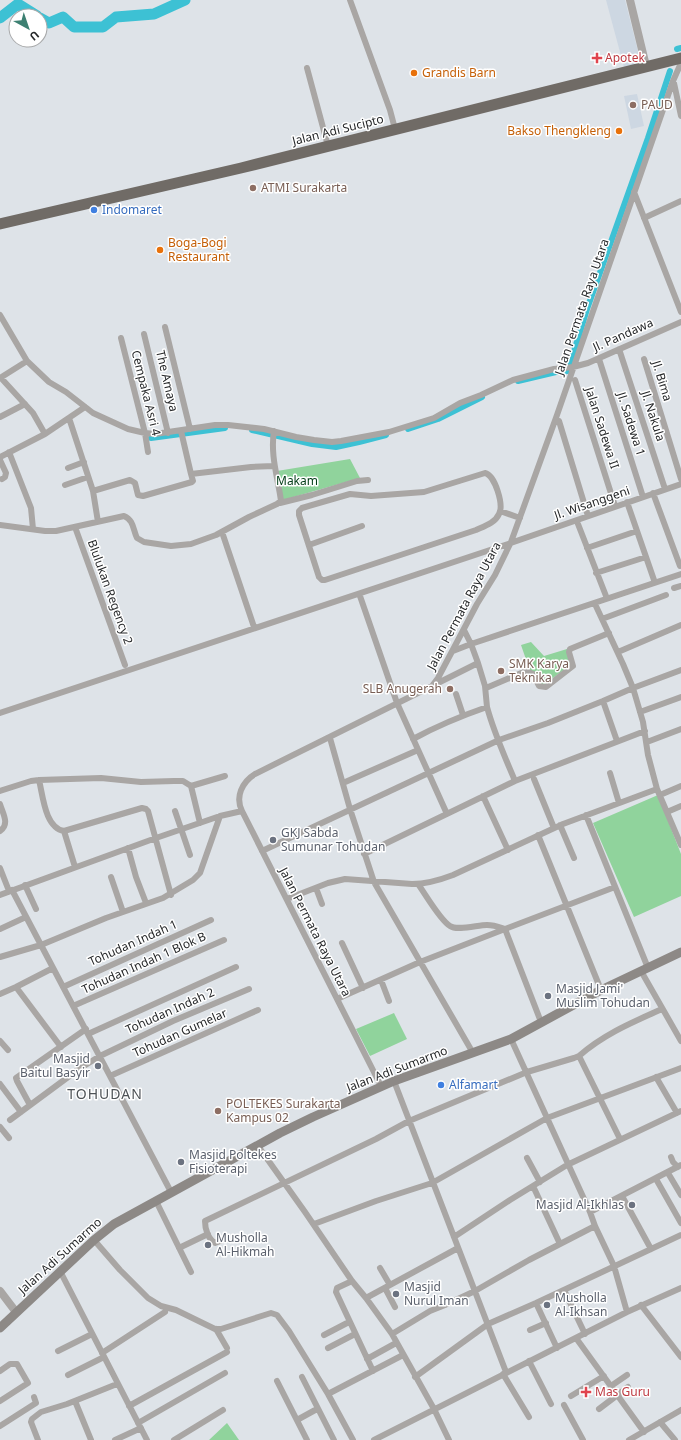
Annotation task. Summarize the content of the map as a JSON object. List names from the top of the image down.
{
  "streets": {
    "highway": ["Jalan Adi Sucipto"],
    "main road": ["Jalan Adi Sumarmo"],
    "street": [
      "Jalan Permata Raya Utara",
      "Jl. Pandawa",
      "The Amaya",
      "Jl. Bima",
      "Cempaka Asri 4",
      "Jl. Nakula",
      "Jl. Sadewa 1",
      "Jalan Sadewa II",
      "Jl. Wisanggeni",
      "Blulukan Regency 2",
      "Tohudan Indah 1",
      "Tohudan Indah 1 Blok B",
      "Tohudan Indah 2",
      "Tohudan Gumelar"
    ]
  },
  "crossings": [
    ["Jalan Permata Raya Utara", "Jl. Pandawa"],
    ["Jalan Permata Raya Utara", "Jl. Wisanggeni"],
    ["Jalan Permata Raya Utara", "Jalan Adi Sumarmo"],
    ["Jl. Pandawa", "The Amaya"],
    ["Jl. Pandawa", "Cempaka Asri 4"],
    ["Jl. Pandawa", "Jl. Nakula"],
    ["Jl. Pandawa", "Jl. Sadewa 1"],
    ["Jl. Nakula", "Jl. Wisanggeni"],
    ["Jl. Sadewa 1", "Jl. Wisanggeni"],
    ["Jalan Sadewa II", "Jl. Wisanggeni"]
  ],
  "districts": ["TOHUDAN"],
  "parks": ["Makam"],
  "places": {
    "health": ["Apotek", "Mas Guru"],
    "other": [
      "Grandis Barn",
      "PAUD",
      "Bakso Thengkleng",
      "ATMI Surakarta",
      "Indomaret",
      "Boga-Bogi Restaurant",
      "SMK Karya Teknika",
      "SLB Anugerah",
      "GKJ Sabda Sumunar Tohudan",
      "Masjid Jami' Muslim Tohudan",
      "Masjid Baitul Basyir",
      "Alfamart",
      "POLTEKES Surakarta Kampus 02",
      "Masjid Poltekes Fisioterapi",
      "Masjid Al-Ikhlas",
      "Musholla Al-Hikmah",
      "Masjid Nurul Iman",
      "Musholla Al-Ikhsan"
    ]
  },
  "north": "bottom right"
}
